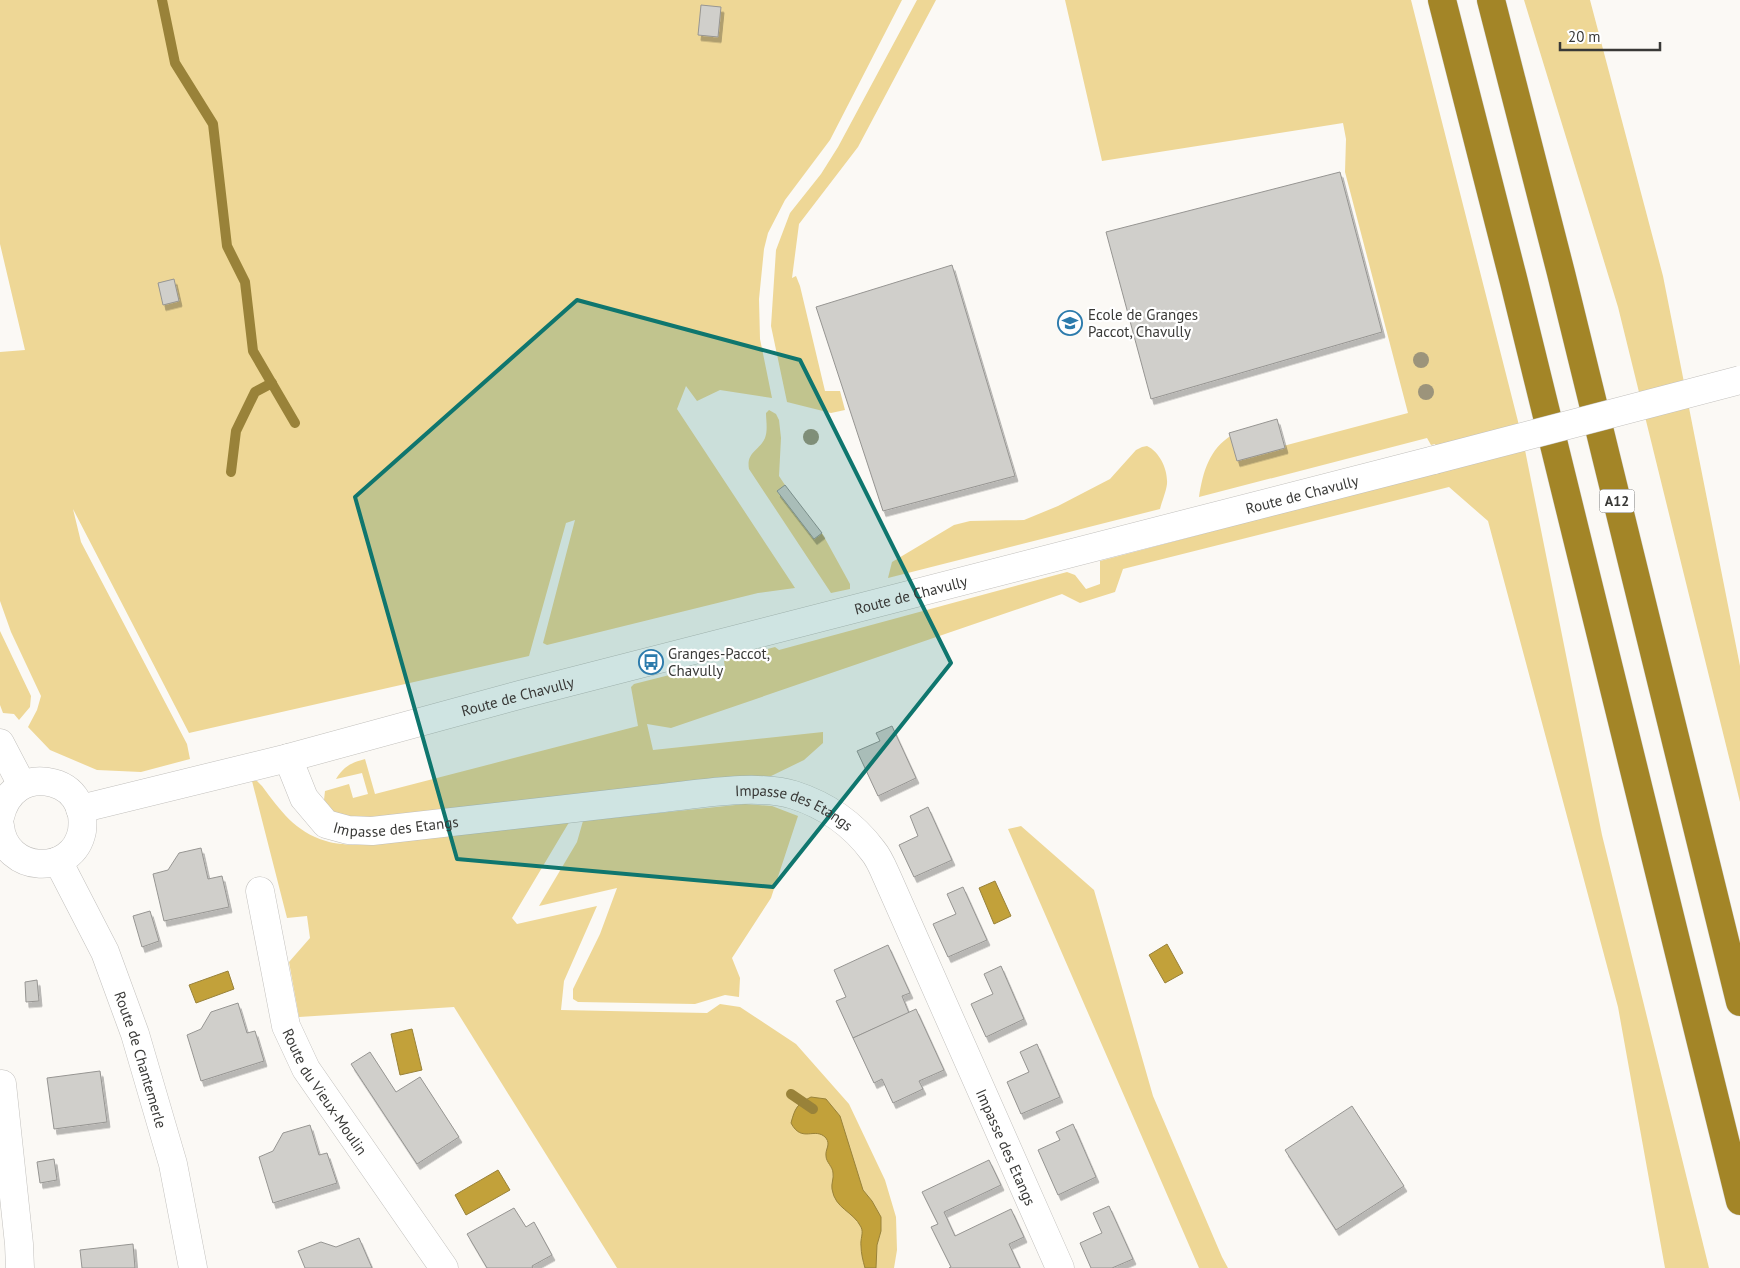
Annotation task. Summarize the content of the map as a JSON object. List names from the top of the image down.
{
  "streets": {
    "highway": ["A12"],
    "street": [
      "Route de Chavully",
      "Impasse des Etangs",
      "Route de Chantemerle",
      "Route du Vieux-Moulin"
    ]
  },
  "crossings": [
    ["Route de Chavully", "Impasse des Etangs"]
  ],
  "places": {
    "school or university": ["Ecole de Granges Paccot, Chavully"],
    "bus stop": ["Granges-Paccot, Chavully"]
  },
  "scale_bar": "20 m"
}
